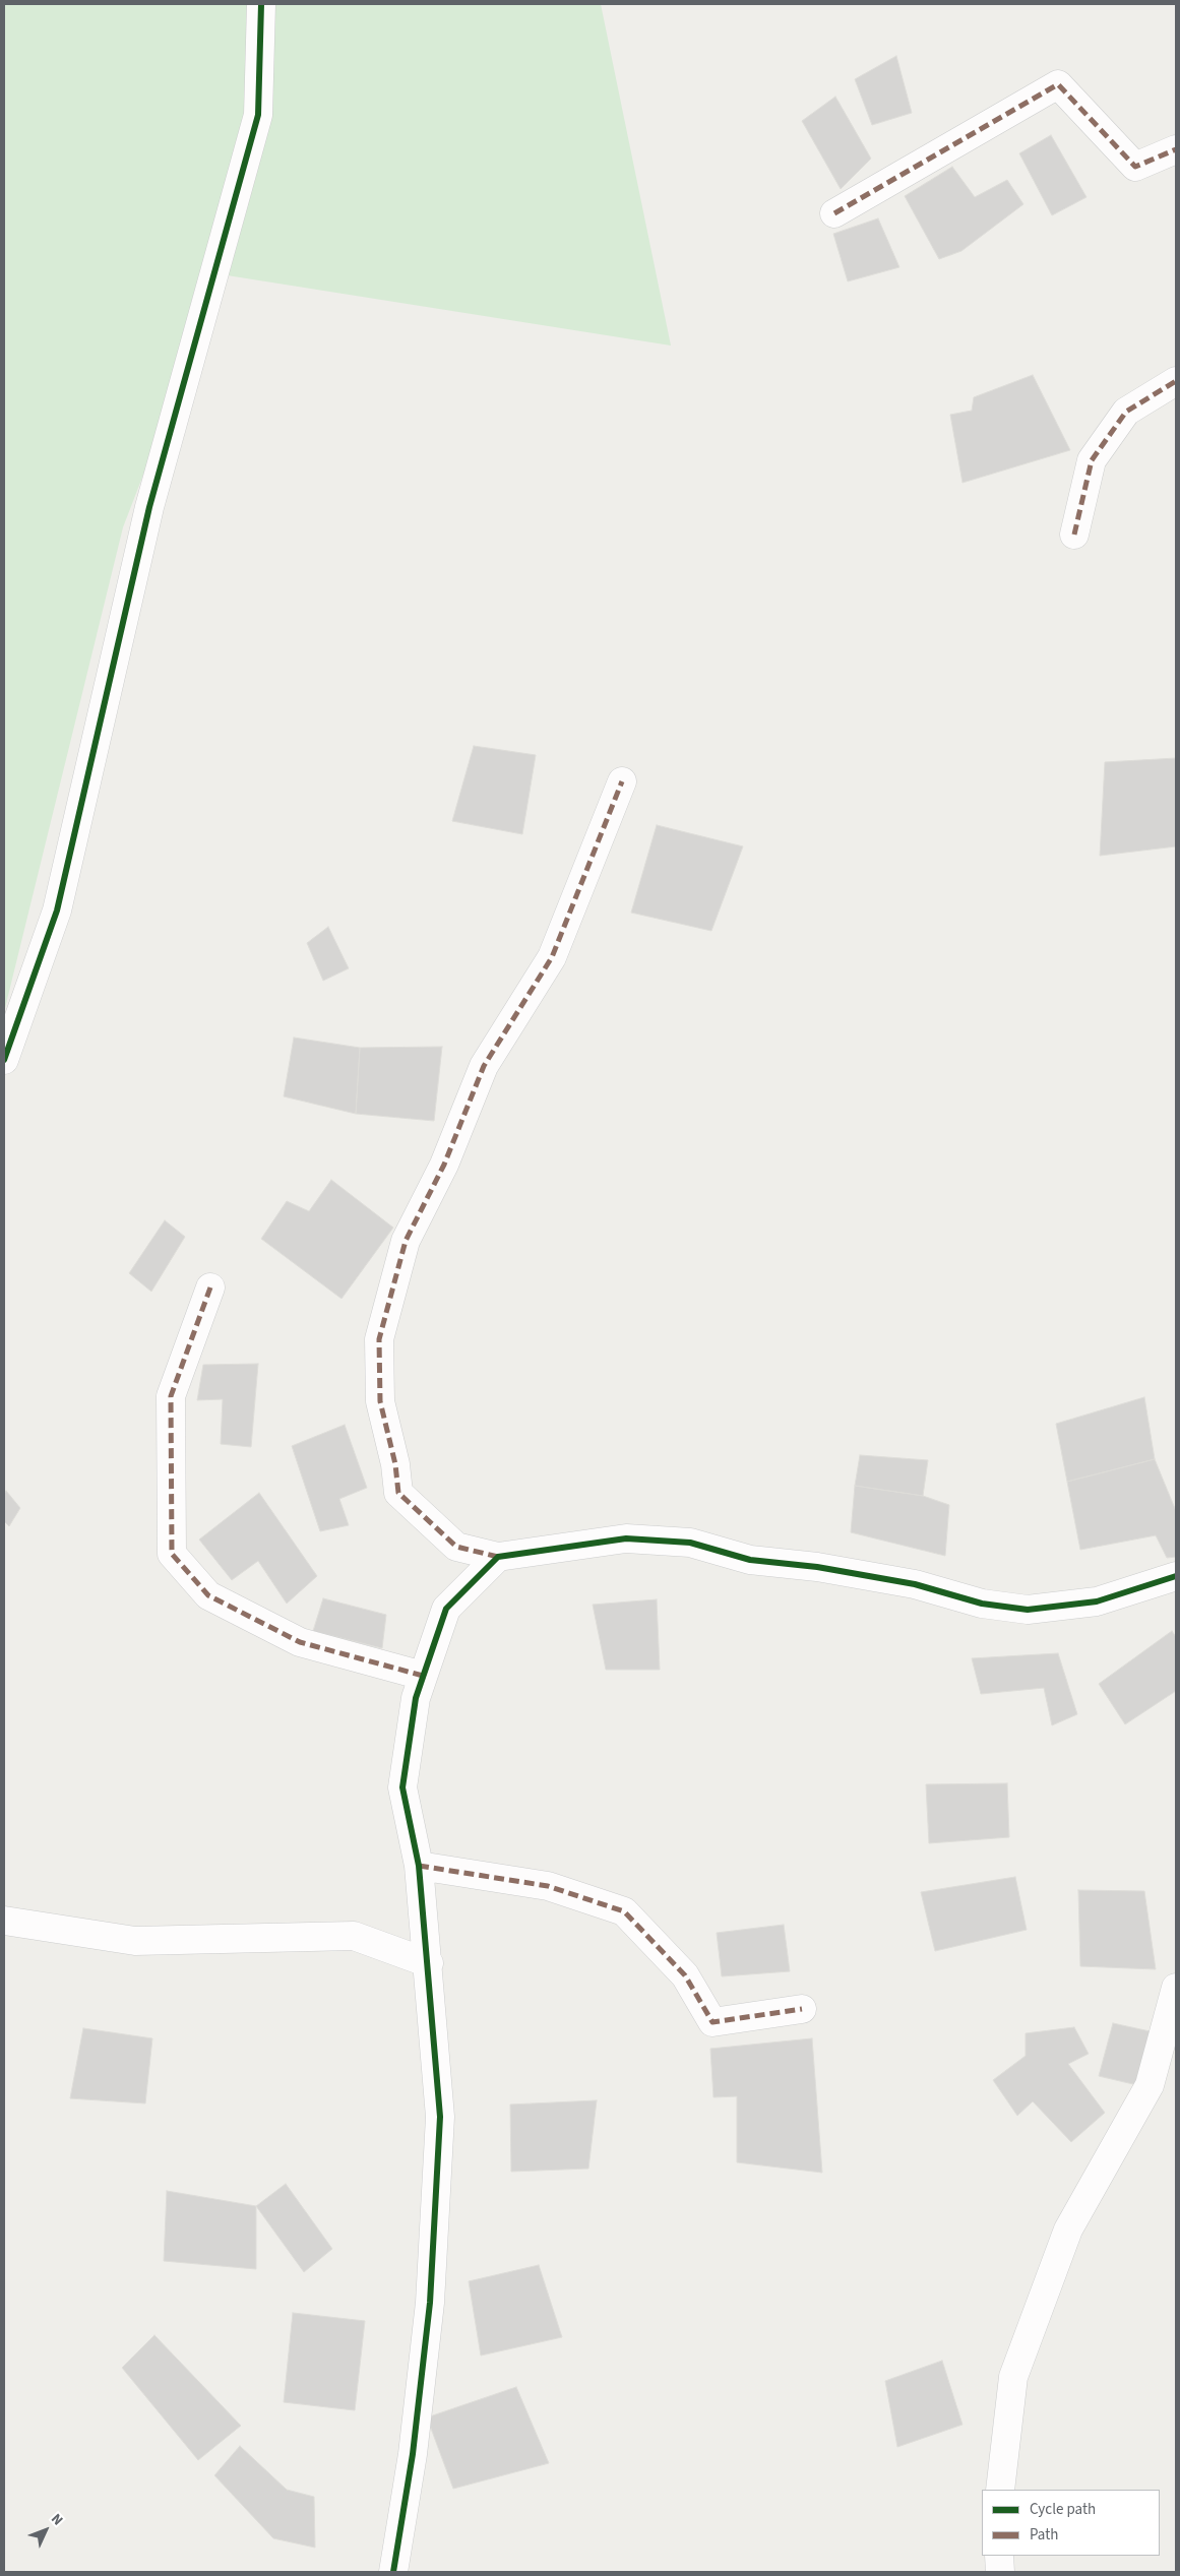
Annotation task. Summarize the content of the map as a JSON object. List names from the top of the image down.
{
  "legend": ["Cycle path", "Path"],
  "north": "top right"
}
